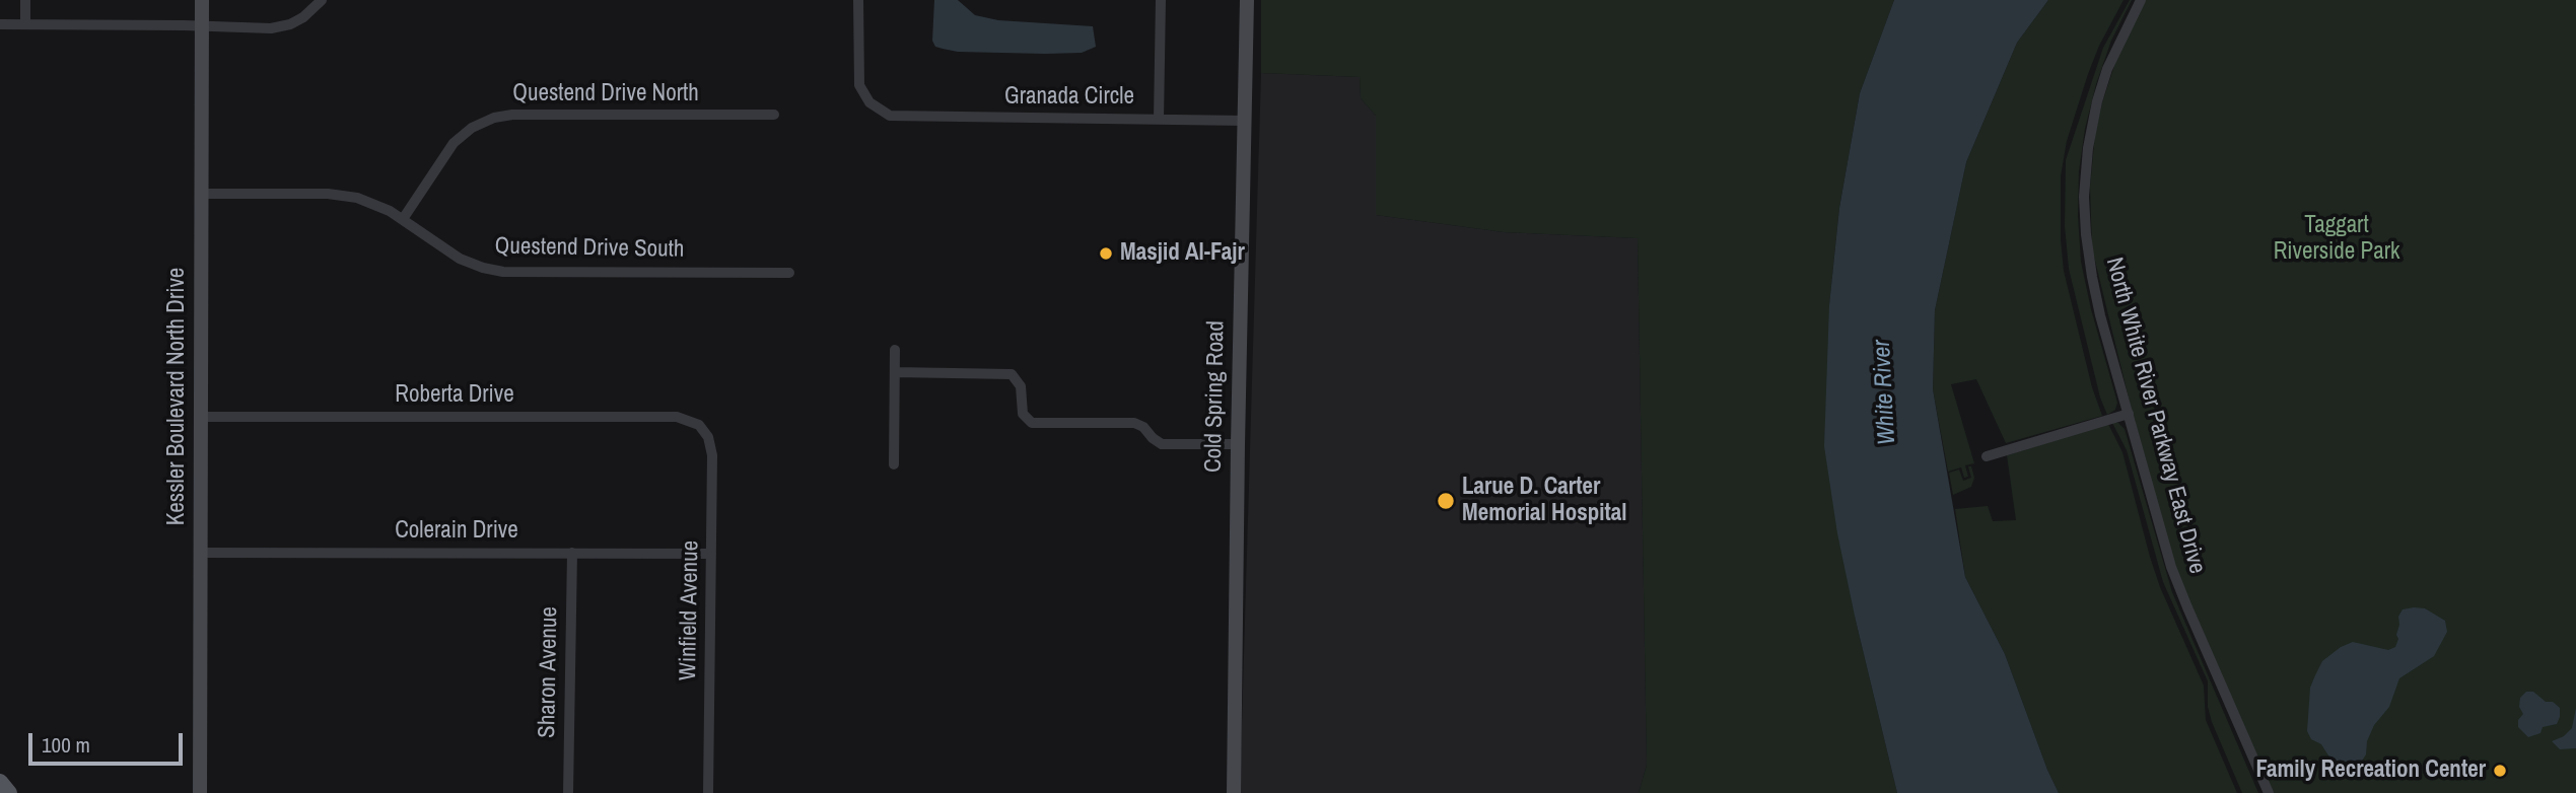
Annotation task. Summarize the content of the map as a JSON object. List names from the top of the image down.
{
  "streets": {
    "main road": ["Kessler Boulevard North Drive", "Cold Spring Road"],
    "street": [
      "Questend Drive North",
      "Granada Circle",
      "Questend Drive South",
      "Roberta Drive",
      "North White River Parkway East Drive",
      "Colerain Drive",
      "Winfield Avenue",
      "Sharon Avenue"
    ]
  },
  "crossings": [
    ["Questend Drive North", "Questend Drive South"],
    ["Granada Circle", "Cold Spring Road"],
    ["Questend Drive South", "Kessler Boulevard North Drive"],
    ["Roberta Drive", "Kessler Boulevard North Drive"],
    ["Roberta Drive", "Winfield Avenue"],
    ["Kessler Boulevard North Drive", "Colerain Drive"],
    ["Colerain Drive", "Winfield Avenue"],
    ["Colerain Drive", "Sharon Avenue"]
  ],
  "water": ["White River"],
  "parks": ["Taggart Riverside Park"],
  "places": ["Masjid Al-Fajr", "Larue D. Carter Memorial Hospital", "Family Recreation Center"],
  "scale_bar": "100 m"
}
